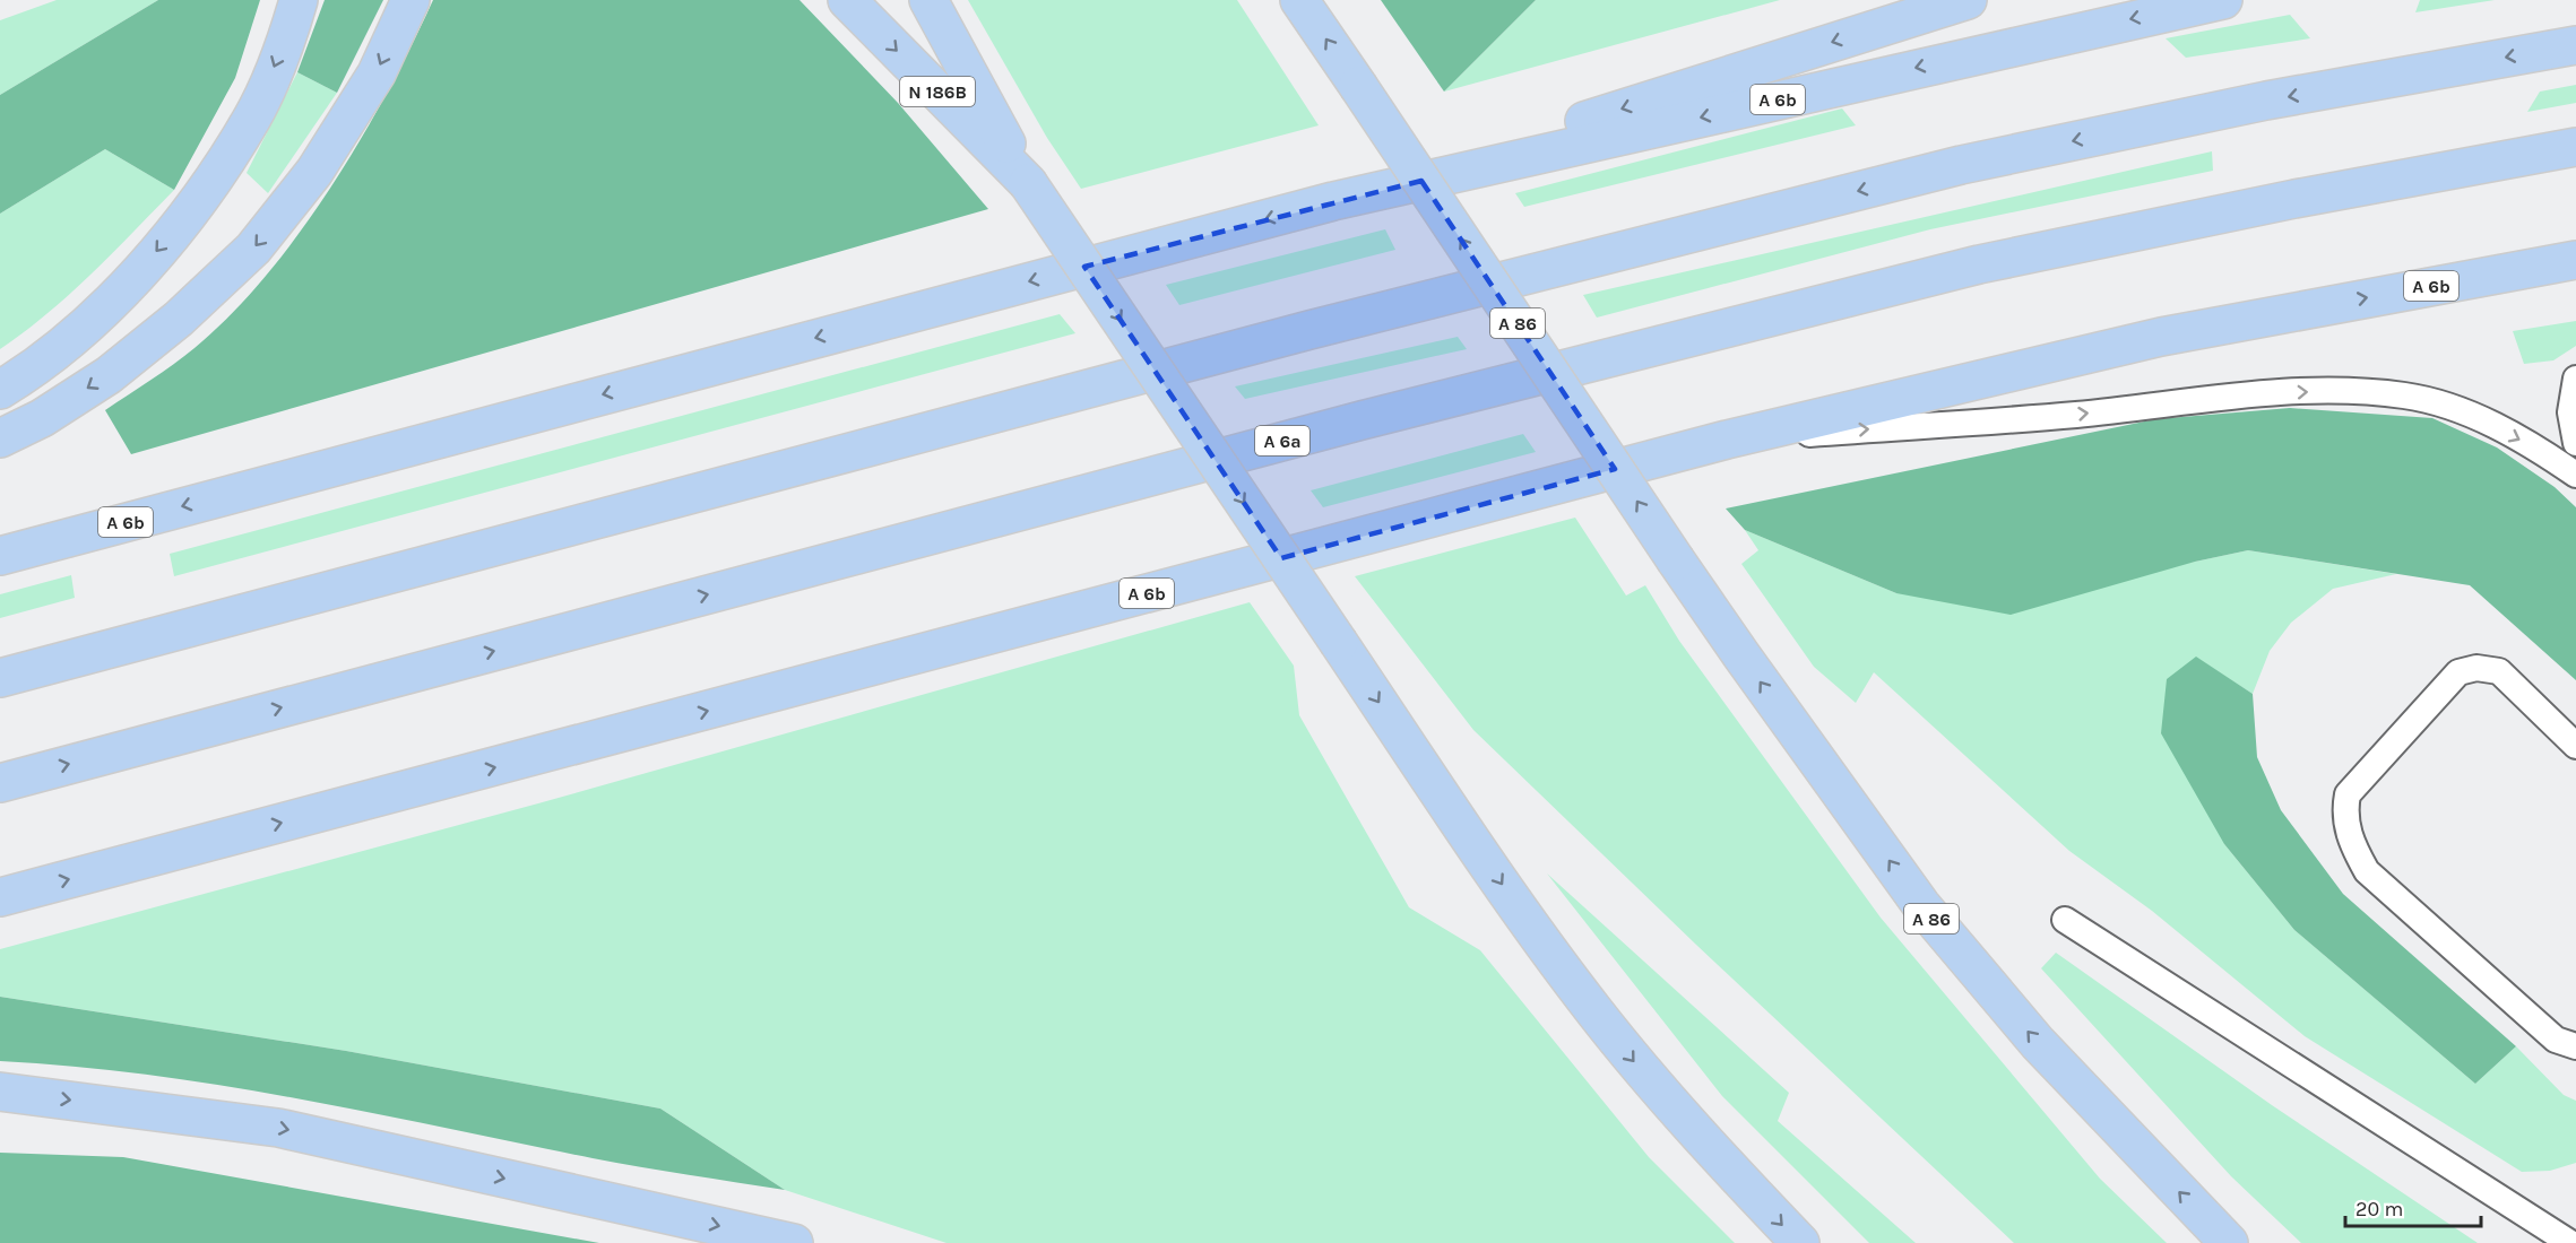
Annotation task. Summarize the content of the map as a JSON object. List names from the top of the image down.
{
  "streets": {
    "highway": [
      "N 186B",
      "A 6b",
      "A 86",
      "A 6a"
    ]
  },
  "scale_bar": "20 m"
}
